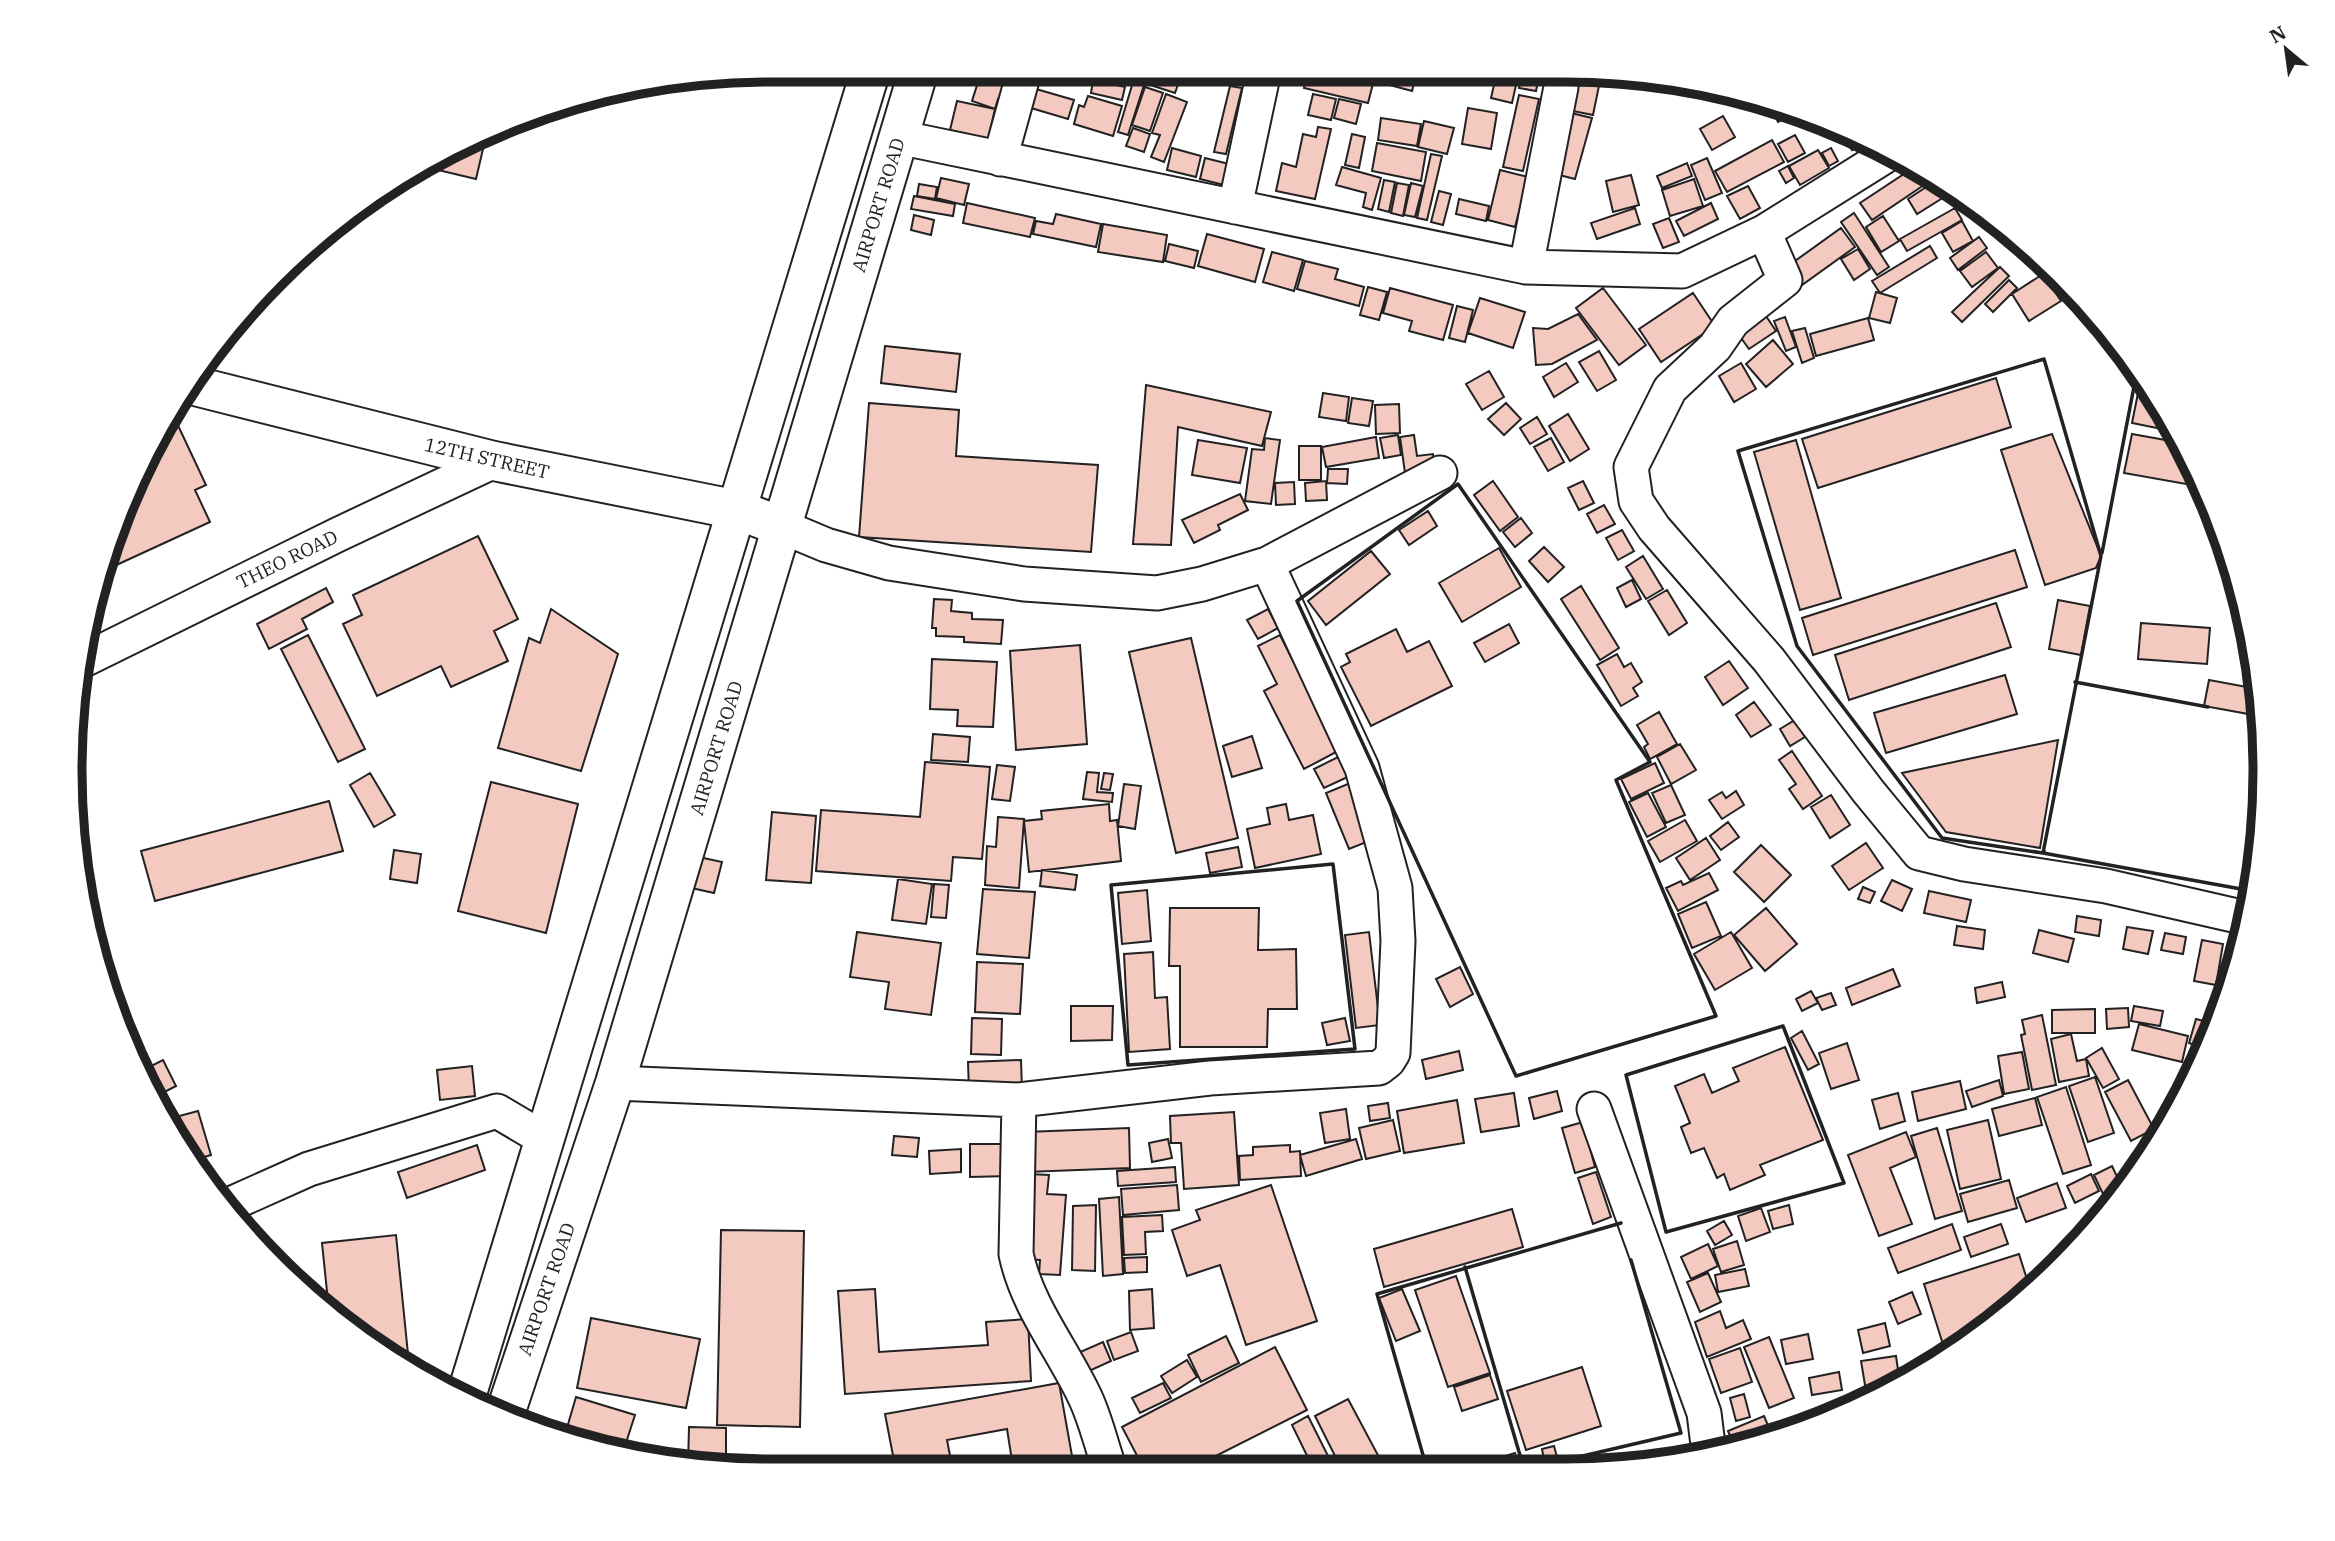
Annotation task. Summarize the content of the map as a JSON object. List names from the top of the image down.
{
  "streets": {
    "main road": ["AIRPORT ROAD", "12TH STREET"],
    "street": ["THEO ROAD"]
  },
  "crossings": [
    ["AIRPORT ROAD", "12TH STREET"],
    ["12TH STREET", "THEO ROAD"]
  ],
  "north": "top left"
}
